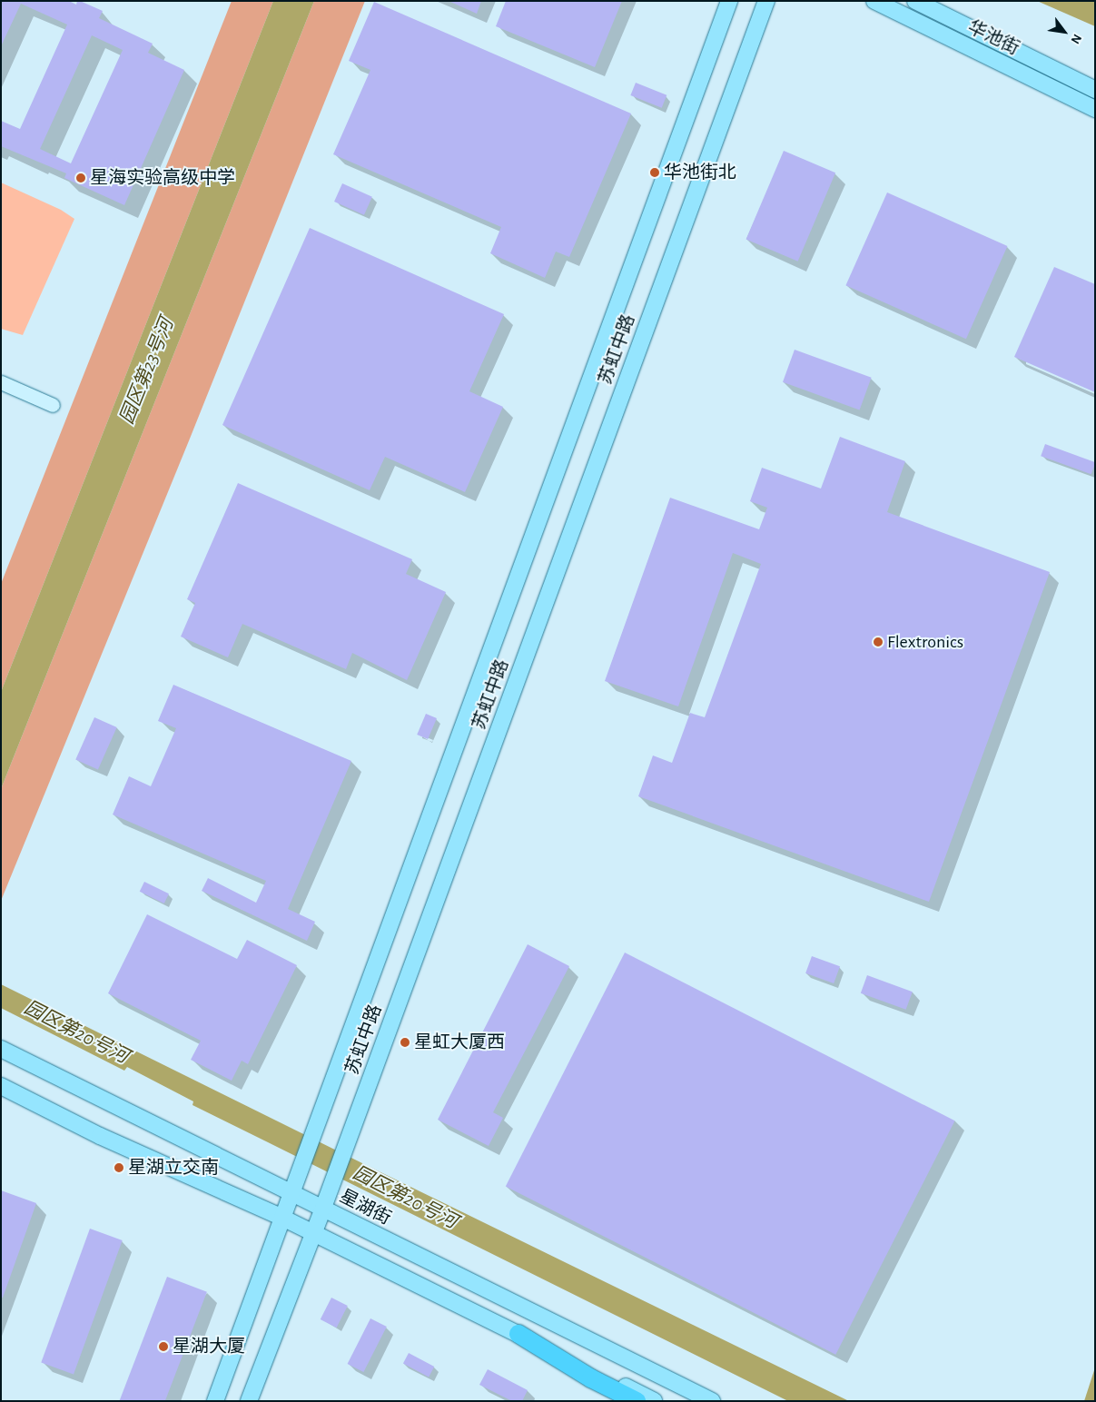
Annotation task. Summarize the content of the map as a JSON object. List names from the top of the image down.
{
  "streets": {
    "main road": ["华池街", "苏虹中路", "星湖街"]
  },
  "crossings": [
    ["苏虹中路", "星湖街"]
  ],
  "water": ["园区第23号河", "园区第20号河"],
  "places": [
    "华池街北",
    "星海实验高级中学",
    "Flextronics",
    "星虹大厦西",
    "星湖立交南",
    "星湖大厦"
  ],
  "north": "bottom right"
}
